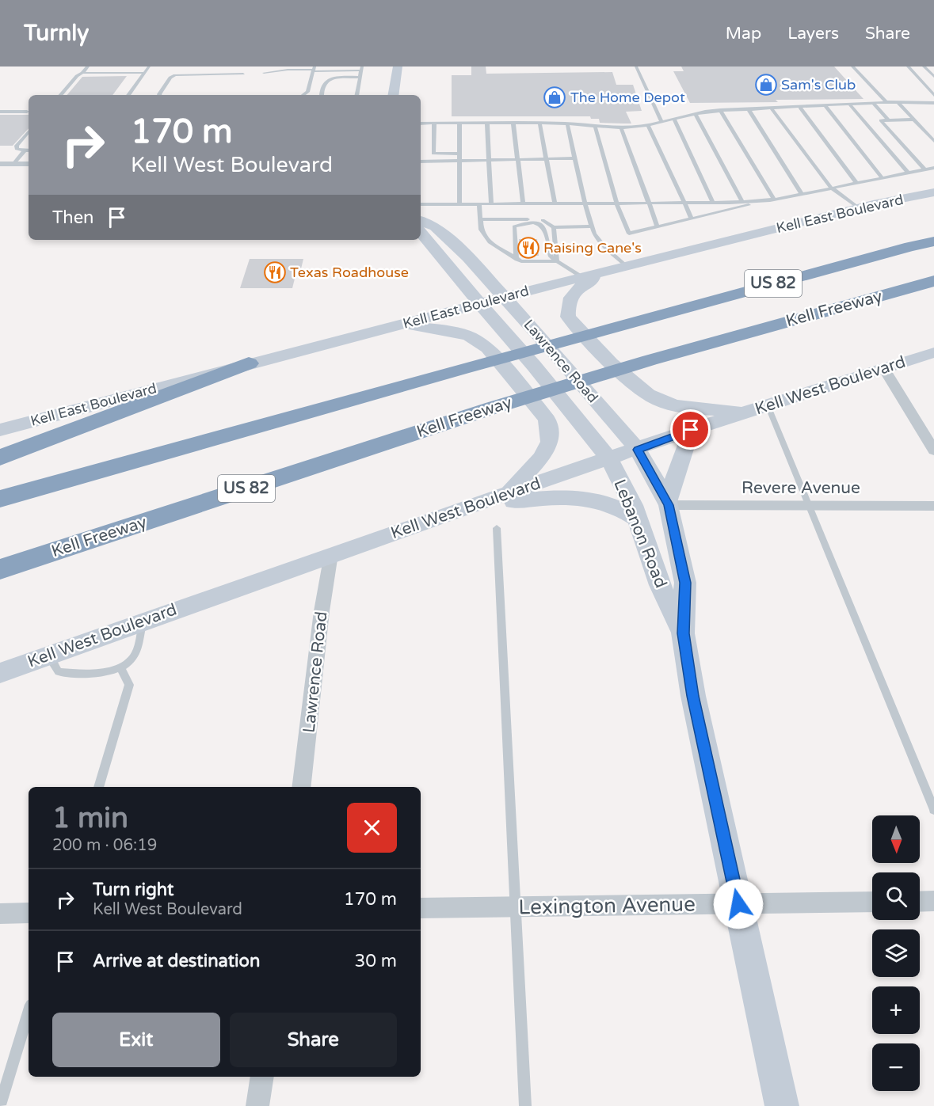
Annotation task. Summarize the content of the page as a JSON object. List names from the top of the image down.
{
  "streets": {
    "highway": ["US 82", "Kell Freeway"],
    "main road": [
      "Kell East Boulevard",
      "Lawrence Road",
      "Kell West Boulevard",
      "Lebanon Road"
    ],
    "street": ["Revere Avenue", "Lexington Avenue"]
  },
  "crossings": [
    ["Kell East Boulevard", "Lawrence Road"],
    ["Lawrence Road", "Kell West Boulevard"],
    ["Lawrence Road", "Lebanon Road"],
    ["Kell West Boulevard", "Lebanon Road"],
    ["Revere Avenue", "Lebanon Road"],
    ["Lebanon Road", "Lexington Avenue"]
  ],
  "places": {
    "shop": ["Sam's Club", "The Home Depot"],
    "restaurant": ["Raising Cane's", "Texas Roadhouse"]
  },
  "north": "bottom",
  "page": {
    "header": "Turnly",
    "nav": ["Map", "Layers", "Share"],
    "turn": ["170 m", "Kell West Boulevard"],
    "then": "Then",
    "heading": ["1 min", "200 m · 06:19"],
    "map_buttons": ["+", "−"],
    "list": [
      {
        "name": "Turn right",
        "note": "Kell West Boulevard",
        "value": "170 m"
      },
      {
        "name": "Arrive at destination",
        "value": "30 m"
      }
    ],
    "buttons": ["Exit", "Share"]
  }
}
